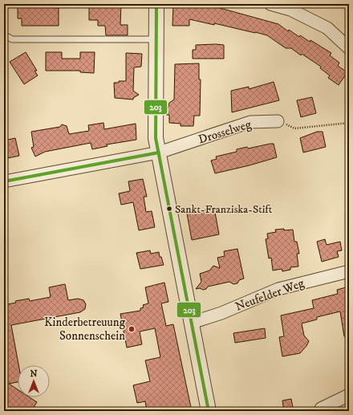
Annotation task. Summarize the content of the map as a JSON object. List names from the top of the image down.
{
  "streets": {
    "street": ["Drosselweg", "Neufelder Weg"]
  },
  "places": ["Sankt-Franziska-Stift", "Kinderbetreuung Sonnenschein"],
  "lines": ["transit line 203"],
  "north": "top"
}
